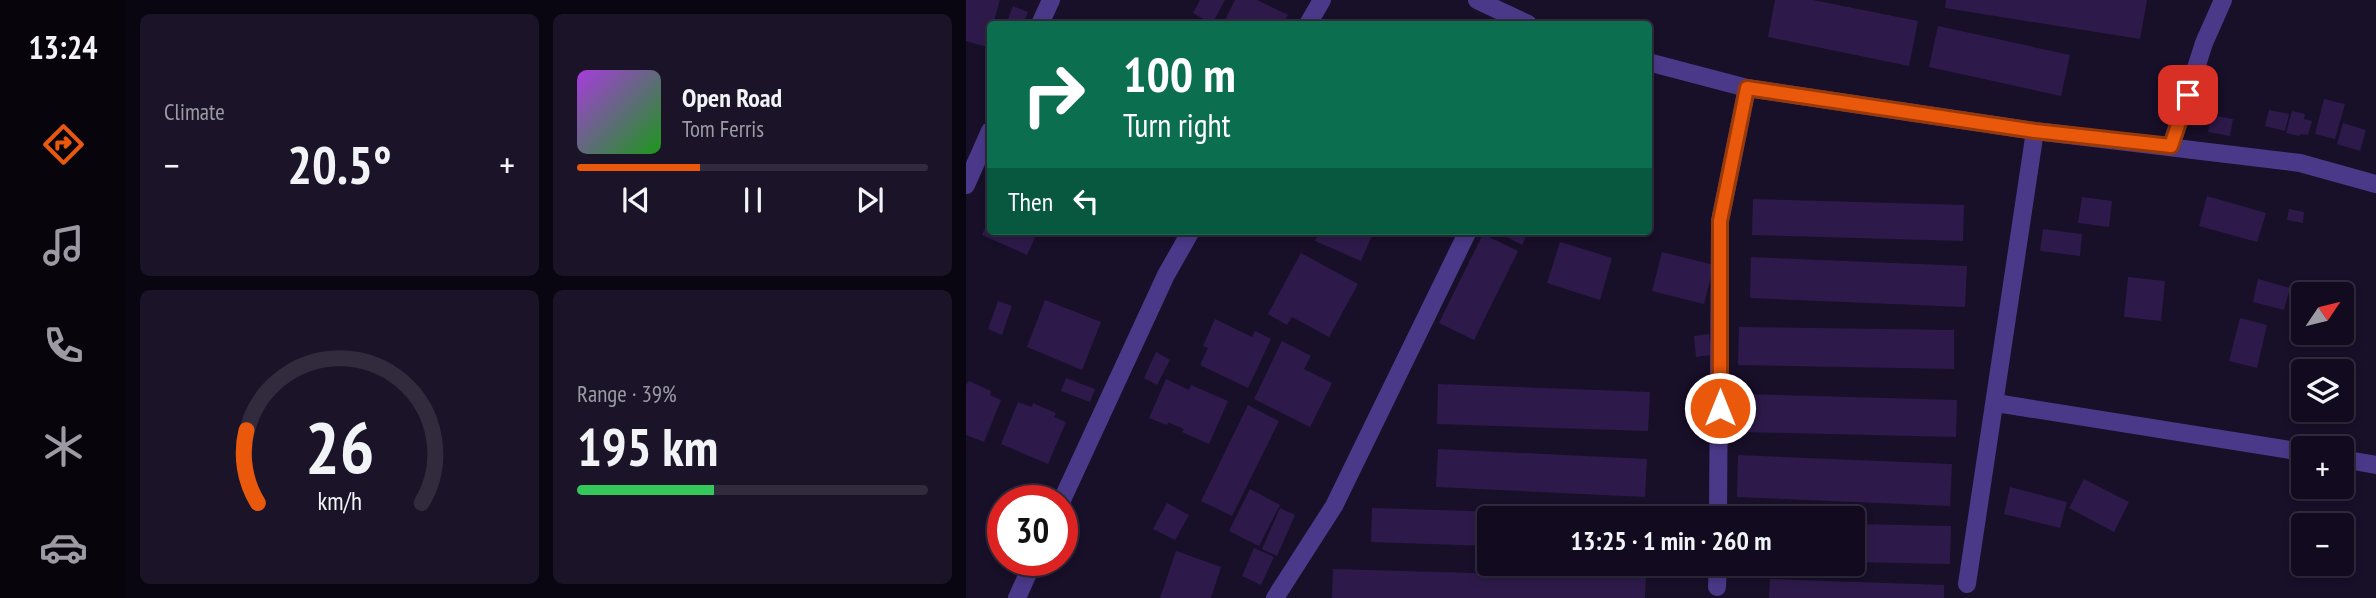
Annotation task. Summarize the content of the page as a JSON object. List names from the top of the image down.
{
  "north": "top right",
  "page": {
    "tabs": "13:24",
    "tile": [
      "Climate",
      ["Range · 39%", "195 km"]
    ],
    "turn": ["100 m", "Turn right"],
    "song": ["Open Road", "Tom Ferris"],
    "heat": ["−", "20.5°", "+"],
    "then": "Then",
    "map_buttons": ["+", "−"],
    "limit": "30",
    "trip": "13:25 · 1 min · 260 m",
    "gauge": ["26", "km/h"]
  }
}
